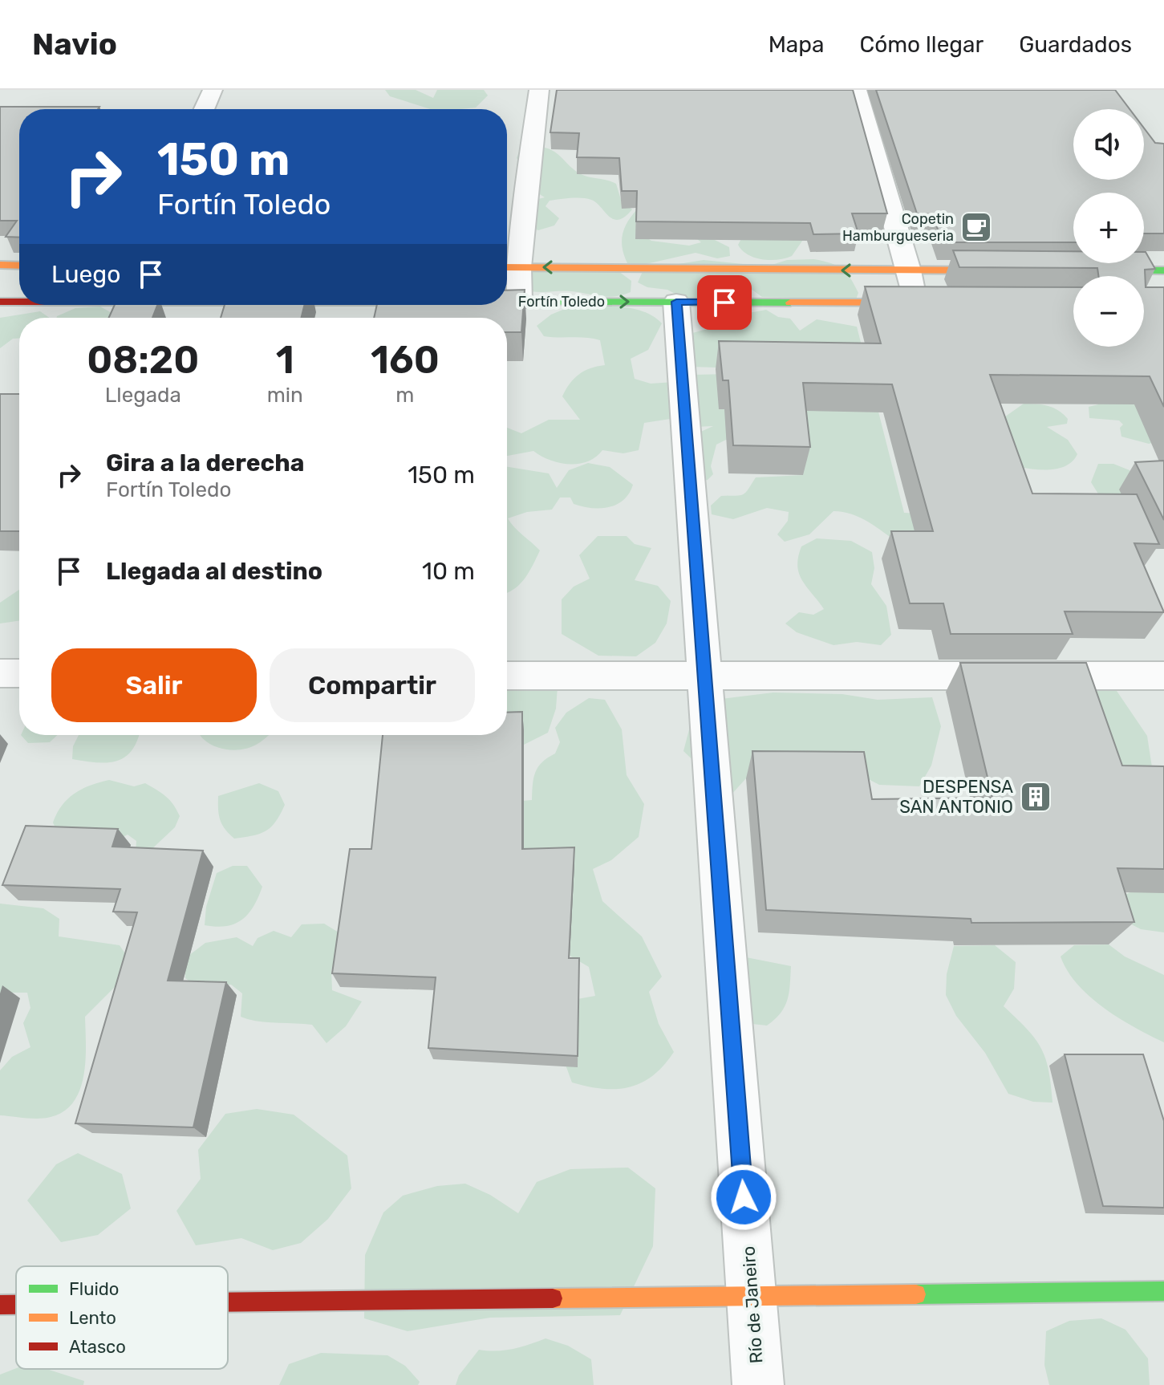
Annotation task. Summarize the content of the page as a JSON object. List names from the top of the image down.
{
  "streets": {
    "street": ["Fortín Toledo", "Río de Janeiro"]
  },
  "crossings": [
    ["Fortín Toledo", "Río de Janeiro"]
  ],
  "places": {
    "cafe": ["Copetin Hamburgueseria"],
    "building": ["DESPENSA SAN ANTONIO"]
  },
  "legend": ["Fluido", "Lento", "Atasco"],
  "page": {
    "header": "Navio",
    "nav": ["Mapa", "Cómo llegar", "Guardados"],
    "map_buttons": ["+", "−"],
    "turn": ["150 m", "Fortín Toledo"],
    "then": "Luego",
    "eta": [
      "08:20",
      "Llegada",
      "1",
      "min",
      "160",
      "m"
    ],
    "list": [
      {
        "name": "Gira a la derecha",
        "note": "Fortín Toledo",
        "value": "150 m"
      },
      {
        "name": "Llegada al destino",
        "value": "10 m"
      }
    ],
    "buttons": ["Salir", "Compartir"]
  }
}
